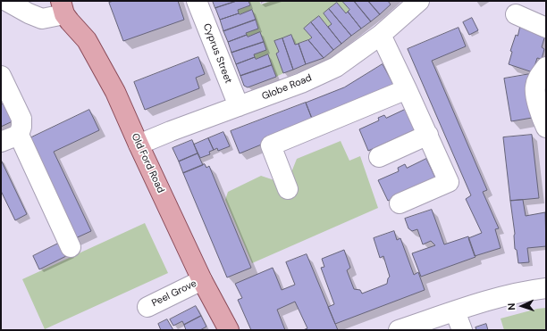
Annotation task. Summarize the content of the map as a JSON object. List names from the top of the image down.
{
  "streets": {
    "main road": ["Old Ford Road"],
    "street": ["Cyprus Street", "Globe Road", "Peel Grove"]
  },
  "crossings": [
    ["Cyprus Street", "Globe Road"],
    ["Globe Road", "Old Ford Road"],
    ["Old Ford Road", "Peel Grove"]
  ],
  "north": "left"
}
